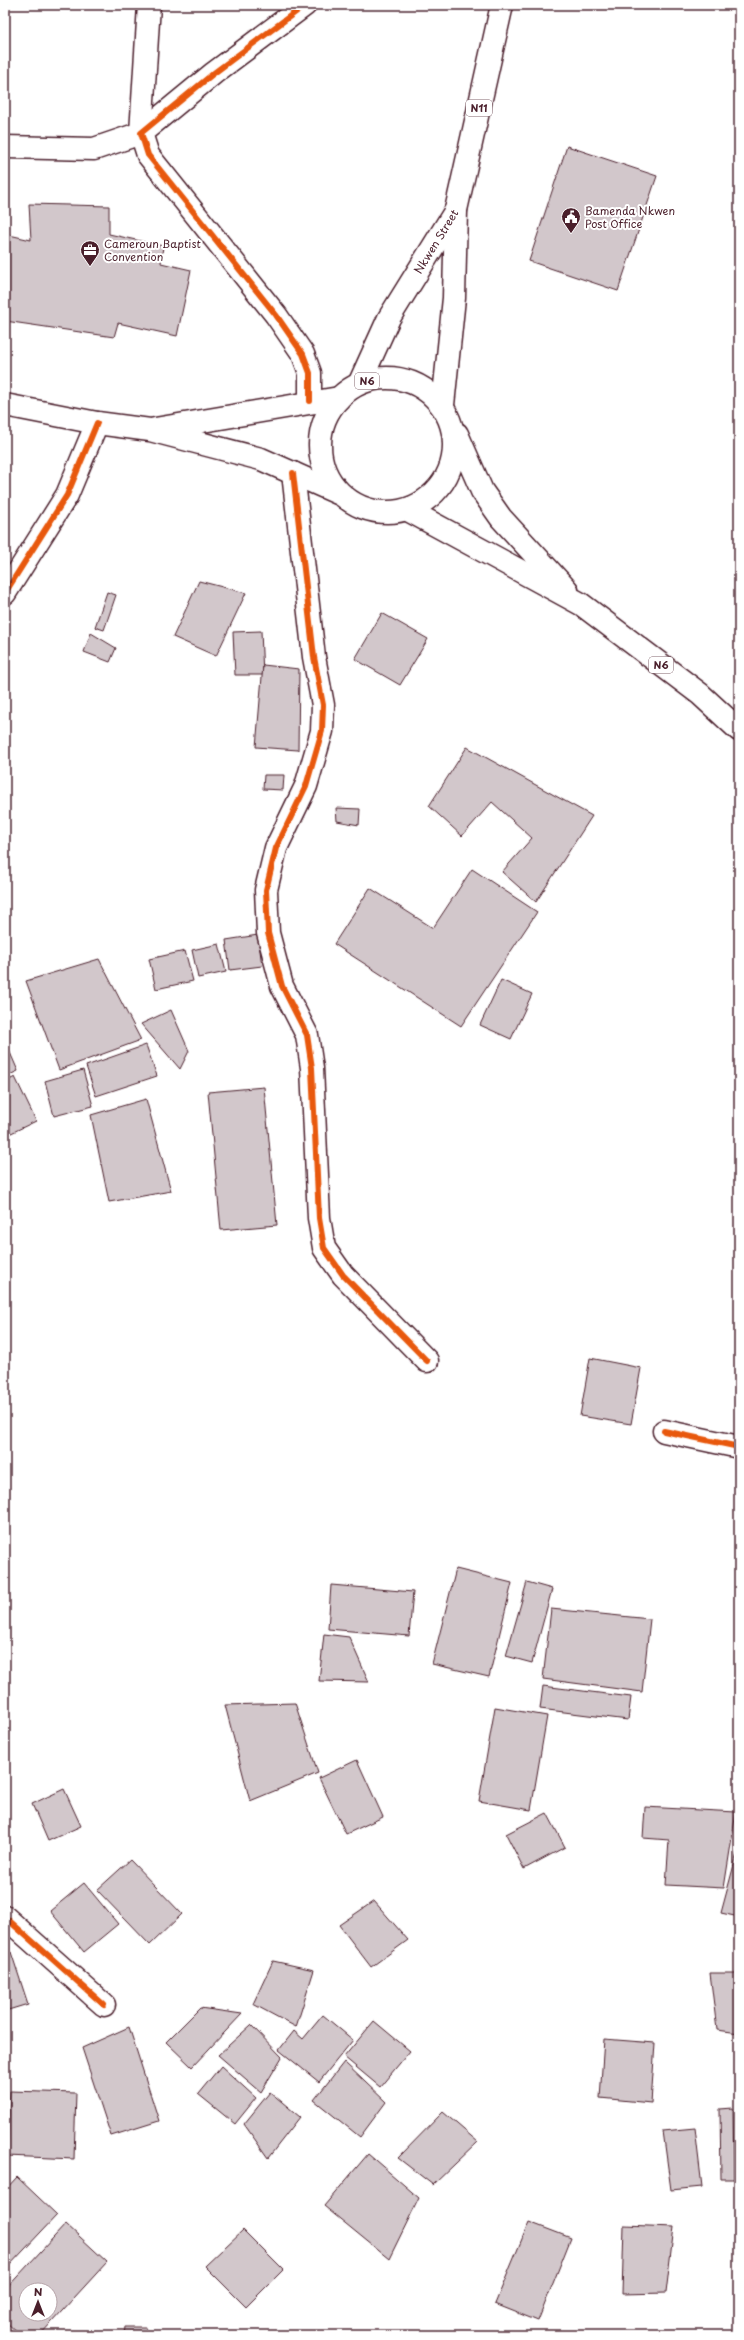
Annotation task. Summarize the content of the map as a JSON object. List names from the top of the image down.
{
  "streets": {
    "main road": ["N11", "Nkwen Street", "N6"]
  },
  "crossings": [
    ["N11", "Nkwen Street"],
    ["Nkwen Street", "N6"]
  ],
  "places": {
    "public building": ["Bamenda Nkwen Post Office"],
    "office": ["Cameroun Baptist Convention"]
  },
  "north": "top"
}
